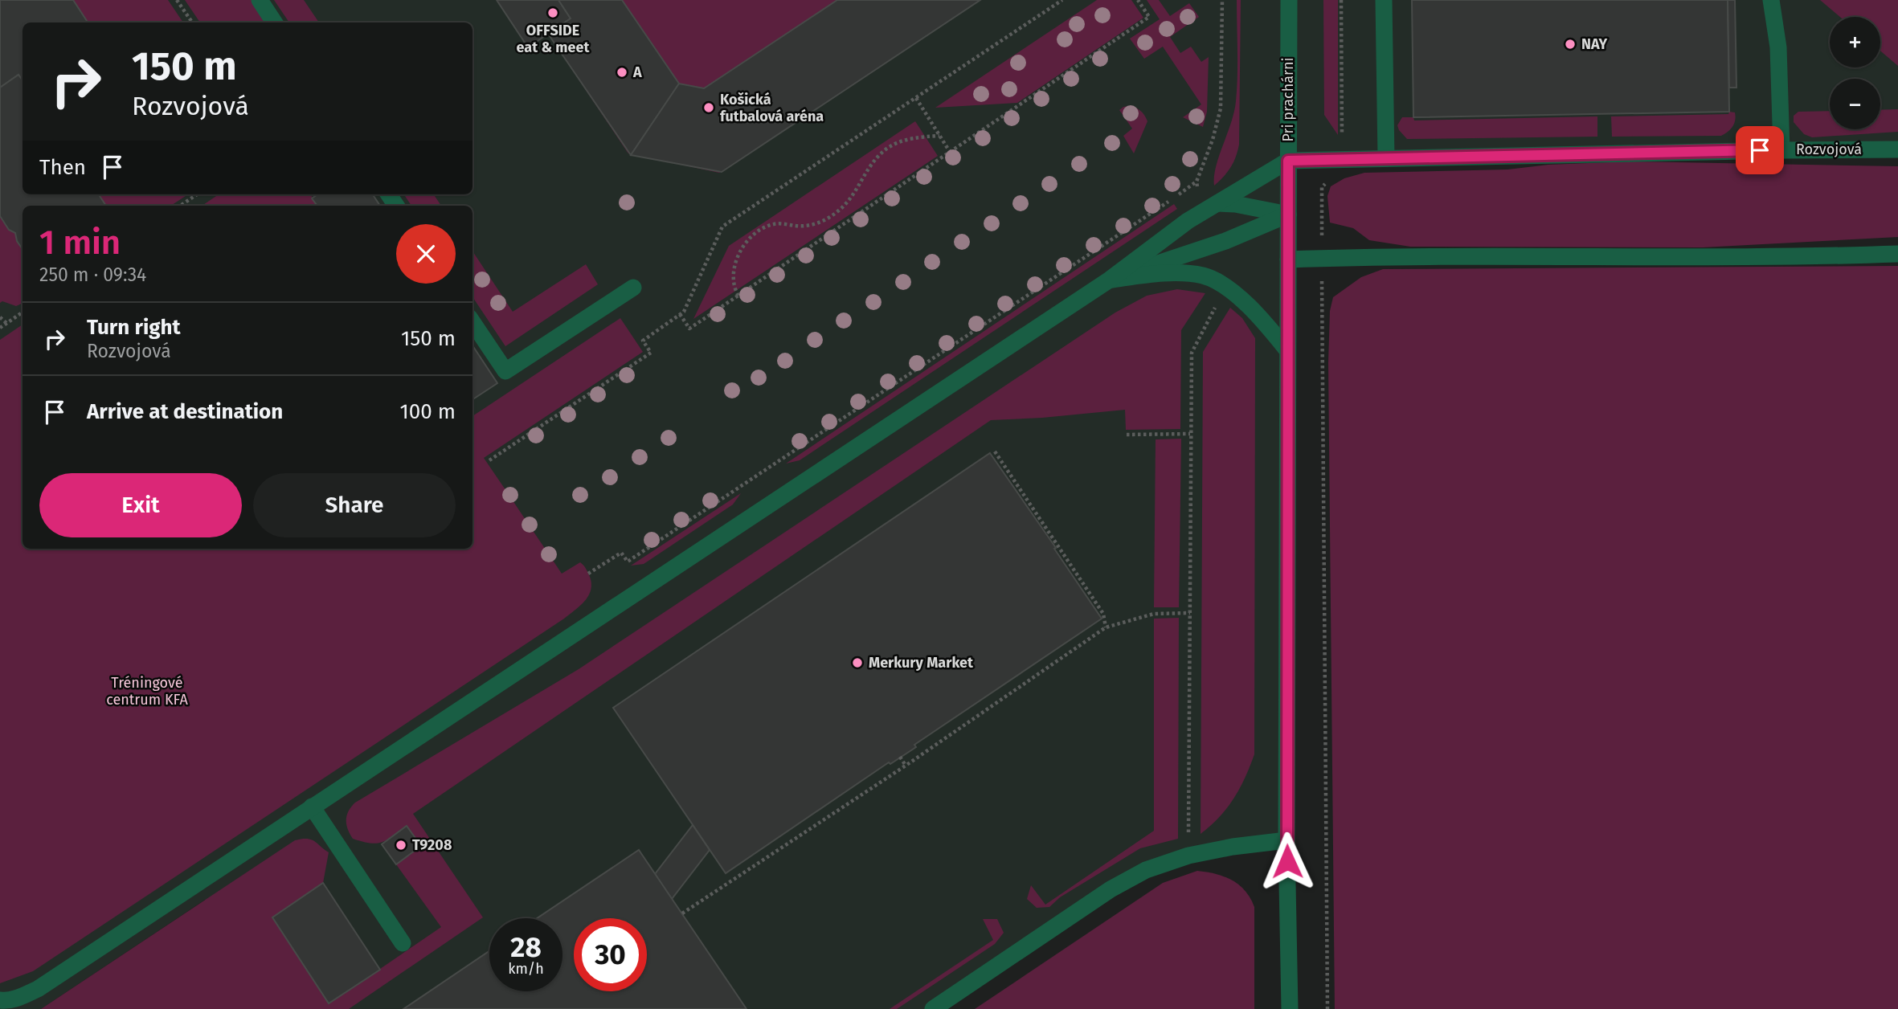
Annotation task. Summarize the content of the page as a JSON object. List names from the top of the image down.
{
  "streets": {
    "street": ["Pri prachárni", "Rozvojová"]
  },
  "crossings": [
    ["Pri prachárni", "Rozvojová"]
  ],
  "parks": ["Tréningové centrum KFA"],
  "places": [
    "OFFSIDE eat & meet",
    "NAY",
    "A",
    "Košická futbalová aréna",
    "Merkury Market",
    "T9208"
  ],
  "page": {
    "map_buttons": ["+", "−"],
    "turn": ["150 m", "Rozvojová"],
    "then": "Then",
    "heading": ["1 min", "250 m · 09:34"],
    "list": [
      {
        "name": "Turn right",
        "note": "Rozvojová",
        "value": "150 m"
      },
      {
        "name": "Arrive at destination",
        "value": "100 m"
      }
    ],
    "buttons": ["Exit", "Share"],
    "speed": "28 km/h",
    "limit": "30"
  }
}
